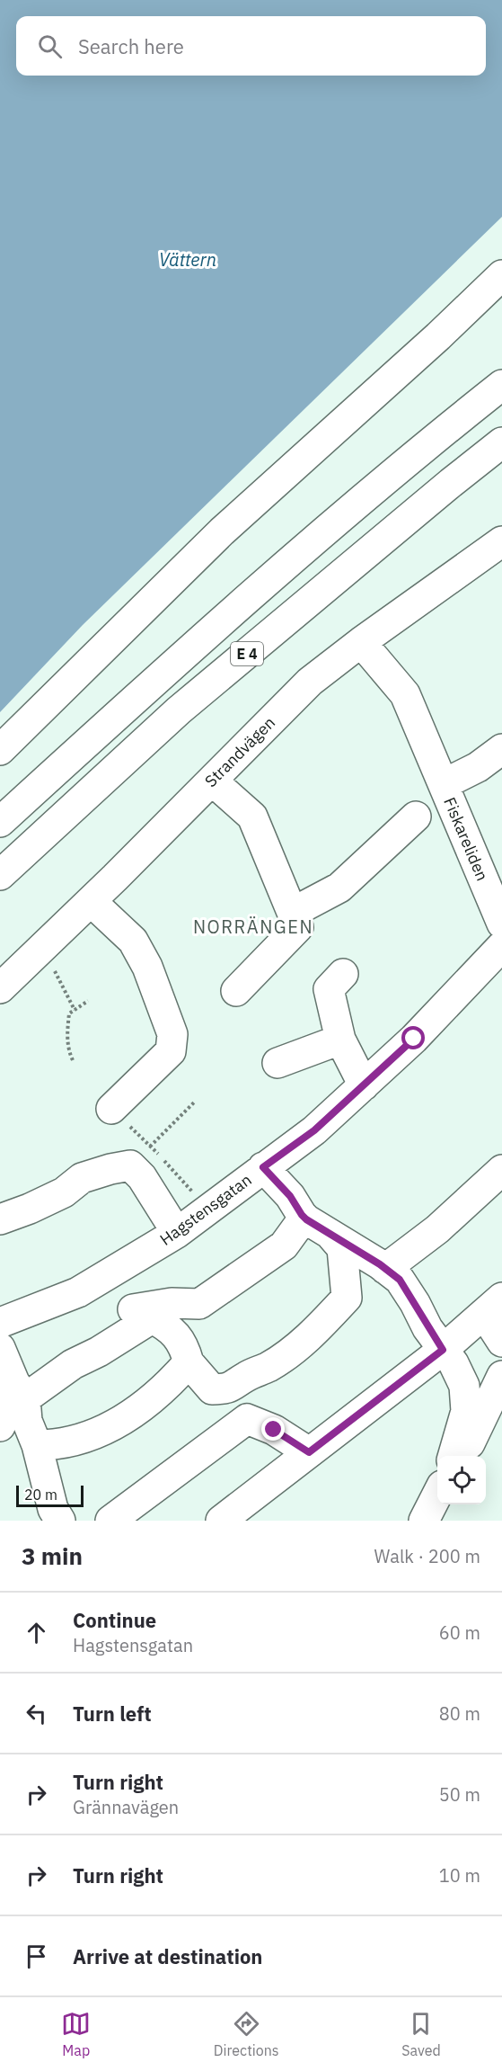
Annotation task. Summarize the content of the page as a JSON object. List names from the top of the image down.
{
  "streets": {
    "main road": [
      "E 4",
      "Strandvägen",
      "Fiskareliden",
      "Hagstensgatan"
    ]
  },
  "crossings": [
    ["Strandvägen", "Fiskareliden"]
  ],
  "districts": ["NORRÄNGEN"],
  "water": ["Vättern"],
  "scale_bar": "20 m",
  "page": {
    "search": "Search here",
    "scale": "20 m",
    "heading": ["3 min", "Walk · 200 m"],
    "list": [
      ["Continue", "Hagstensgatan", "60 m"],
      ["Turn left", "80 m"],
      ["Turn right", "Grännavägen", "50 m"],
      ["Turn right", "10 m"],
      "Arrive at destination"
    ],
    "nav": ["Map", "Directions", "Saved"]
  }
}
